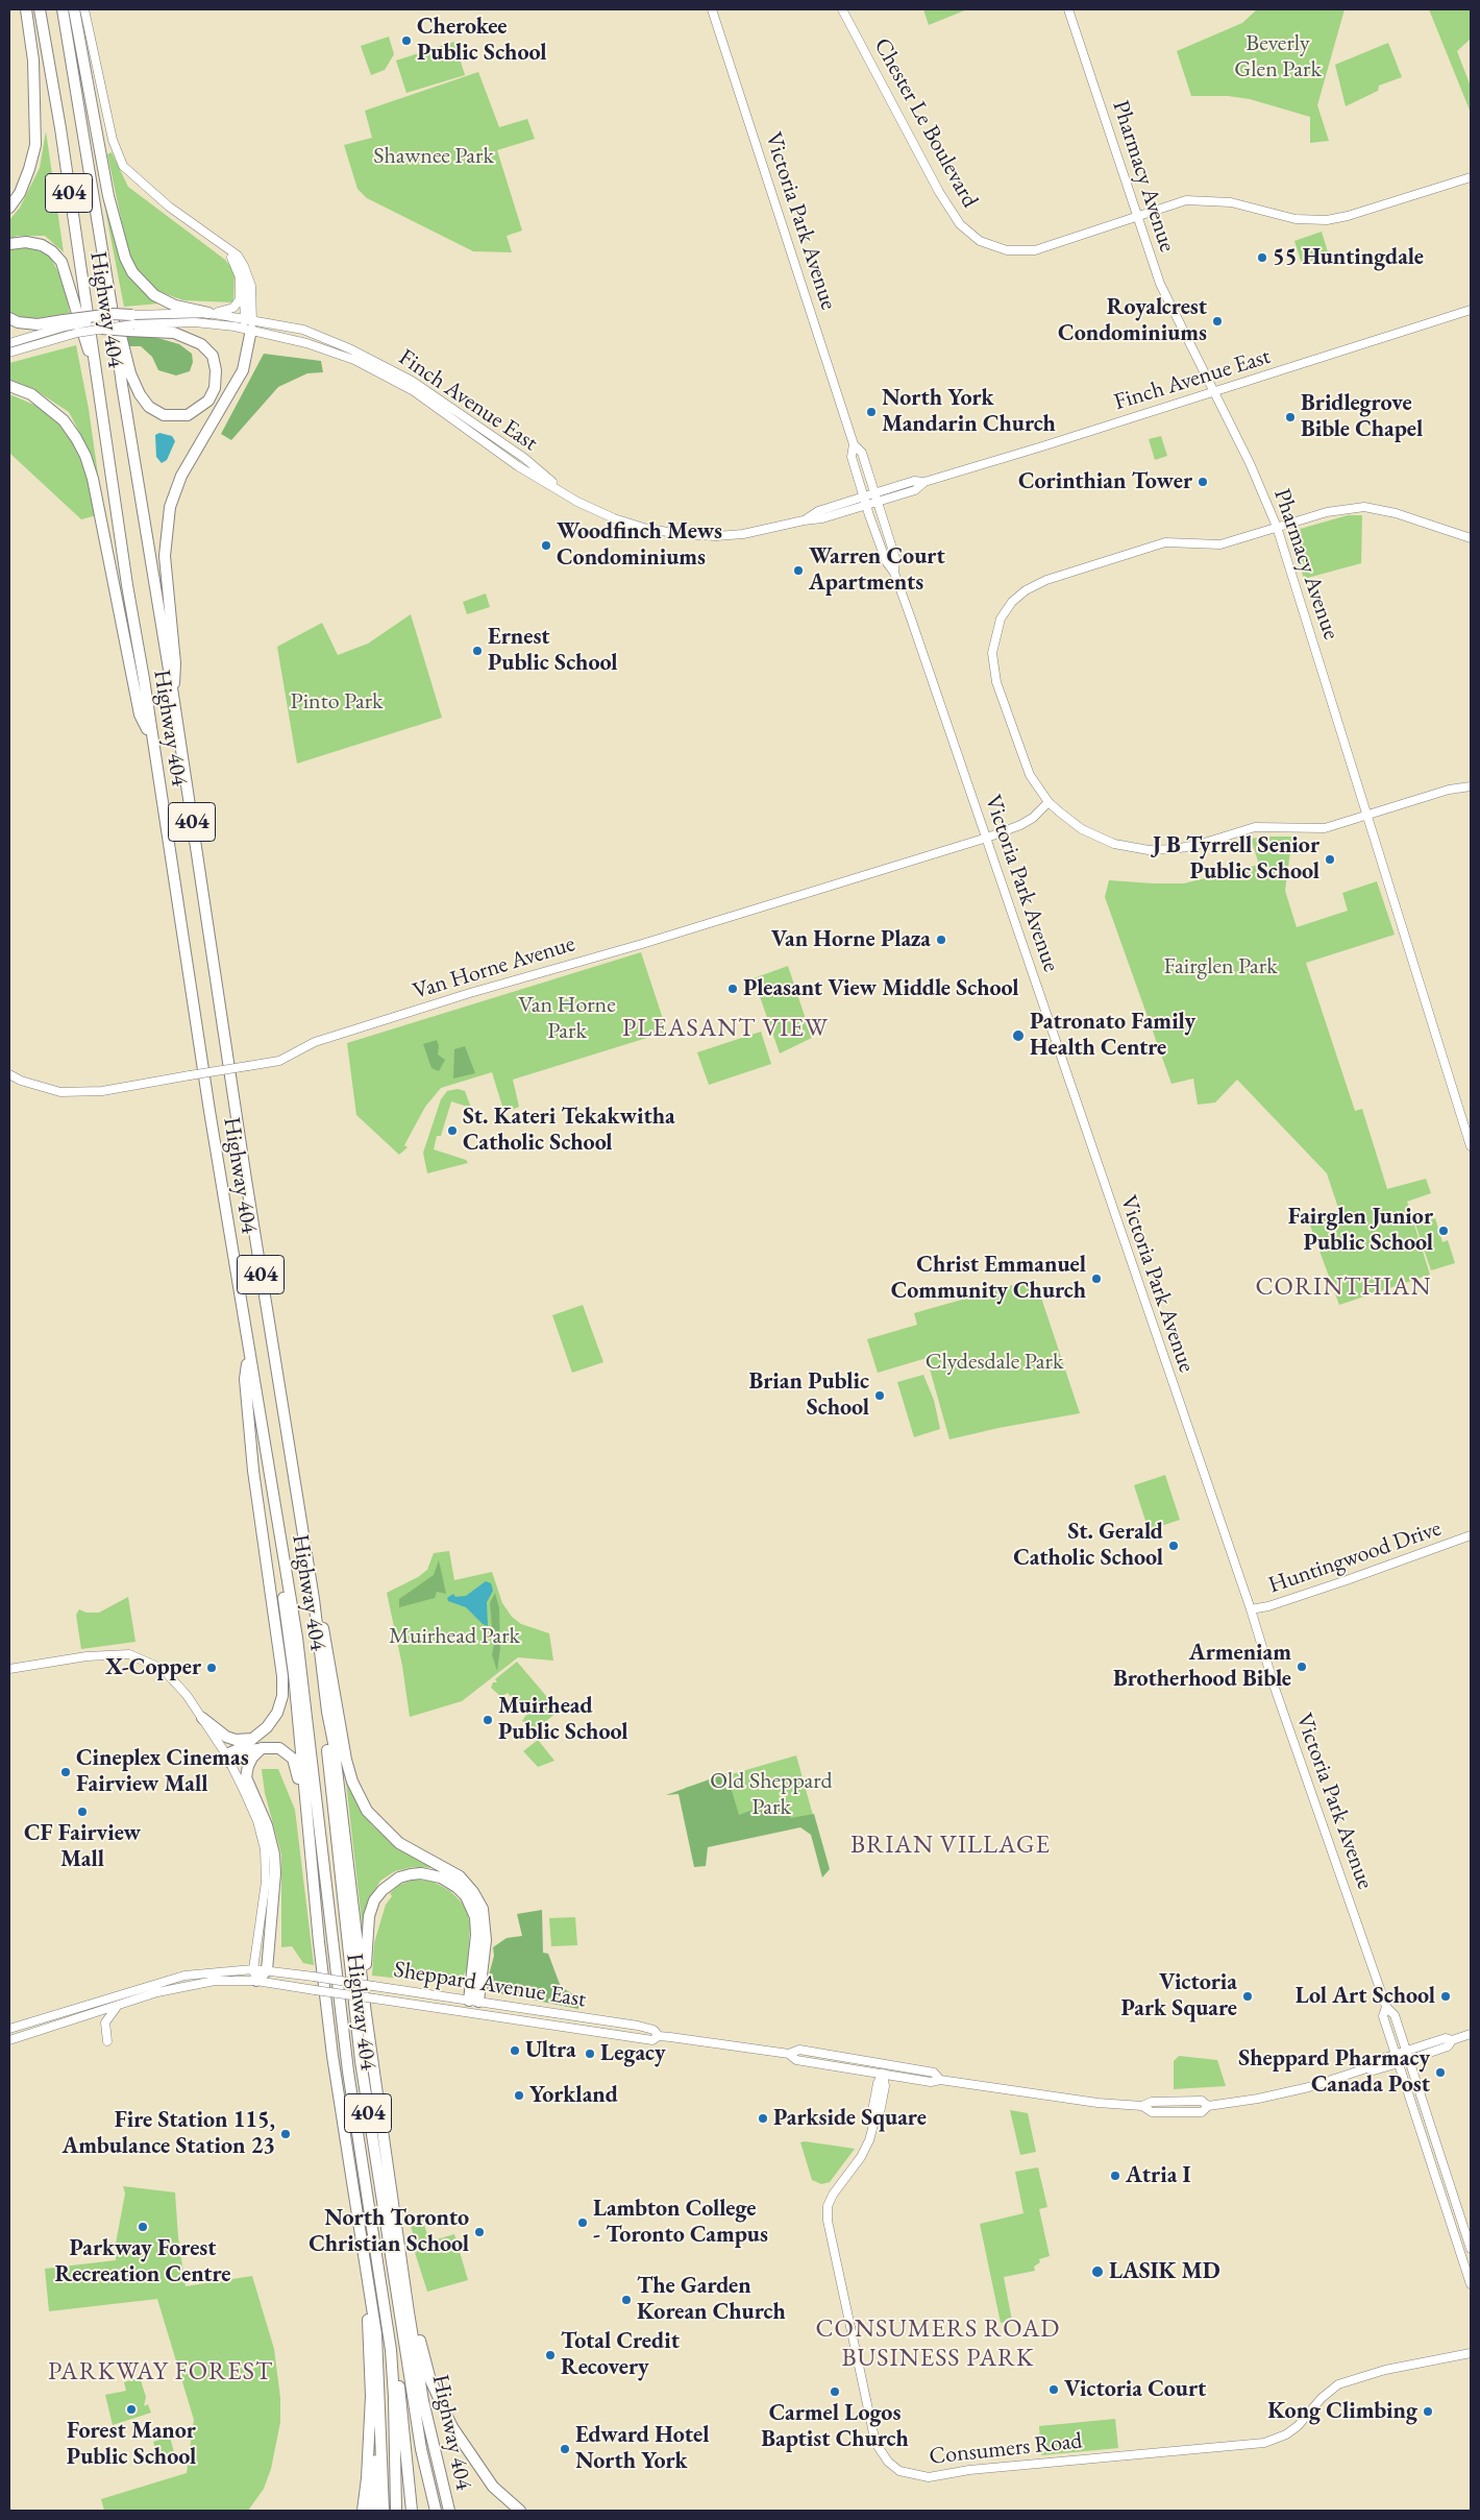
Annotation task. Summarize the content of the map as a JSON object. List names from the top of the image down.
{
  "streets": {
    "highway": ["404", "Highway 404"],
    "main road": [
      "Chester Le Boulevard",
      "Pharmacy Avenue",
      "Victoria Park Avenue",
      "Finch Avenue East",
      "Van Horne Avenue",
      "Huntingwood Drive",
      "Sheppard Avenue East",
      "Consumers Road"
    ]
  },
  "crossings": [
    ["Chester Le Boulevard", "Pharmacy Avenue"],
    ["Pharmacy Avenue", "Finch Avenue East"],
    ["Victoria Park Avenue", "Finch Avenue East"],
    ["Victoria Park Avenue", "Van Horne Avenue"],
    ["Victoria Park Avenue", "Huntingwood Drive"],
    ["Victoria Park Avenue", "Sheppard Avenue East"],
    ["Sheppard Avenue East", "Consumers Road"]
  ],
  "districts": [
    "PLEASANT VIEW",
    "CORINTHIAN",
    "BRIAN VILLAGE",
    "CONSUMERS ROAD BUSINESS PARK",
    "PARKWAY FOREST"
  ],
  "parks": [
    "Beverly Glen Park",
    "Shawnee Park",
    "Pinto Park",
    "Fairglen Park",
    "Van Horne Park",
    "Clydesdale Park",
    "Muirhead Park",
    "Old Sheppard Park"
  ],
  "places": [
    "Cherokee Public School",
    "55 Huntingdale",
    "Royalcrest Condominiums",
    "North York Mandarin Church",
    "Bridlegrove Bible Chapel",
    "Corinthian Tower",
    "Woodfinch Mews Condominiums",
    "Warren Court Apartments",
    "Ernest Public School",
    "J B Tyrrell Senior Public School",
    "Van Horne Plaza",
    "Pleasant View Middle School",
    "Patronato Family Health Centre",
    "St. Kateri Tekakwitha Catholic School",
    "Fairglen Junior Public School",
    "Christ Emmanuel Community Church",
    "Brian Public School",
    "St. Gerald Catholic School",
    "Armeniam Brotherhood Bible",
    "X-Copper",
    "Muirhead Public School",
    "Cineplex Cinemas Fairview Mall",
    "CF Fairview Mall",
    "Victoria Park Square",
    "Lol Art School",
    "Ultra",
    "Legacy",
    "Sheppard Pharmacy Canada Post",
    "Yorkland",
    "Parkside Square",
    "Fire Station 115, Ambulance Station 23",
    "Atria I",
    "Lambton College - Toronto Campus",
    "Parkway Forest Recreation Centre",
    "North Toronto Christian School",
    "LASIK MD",
    "The Garden Korean Church",
    "Total Credit Recovery",
    "Victoria Court",
    "Carmel Logos Baptist Church",
    "Forest Manor Public School",
    "Kong Climbing",
    "Edward Hotel North York"
  ]
}
